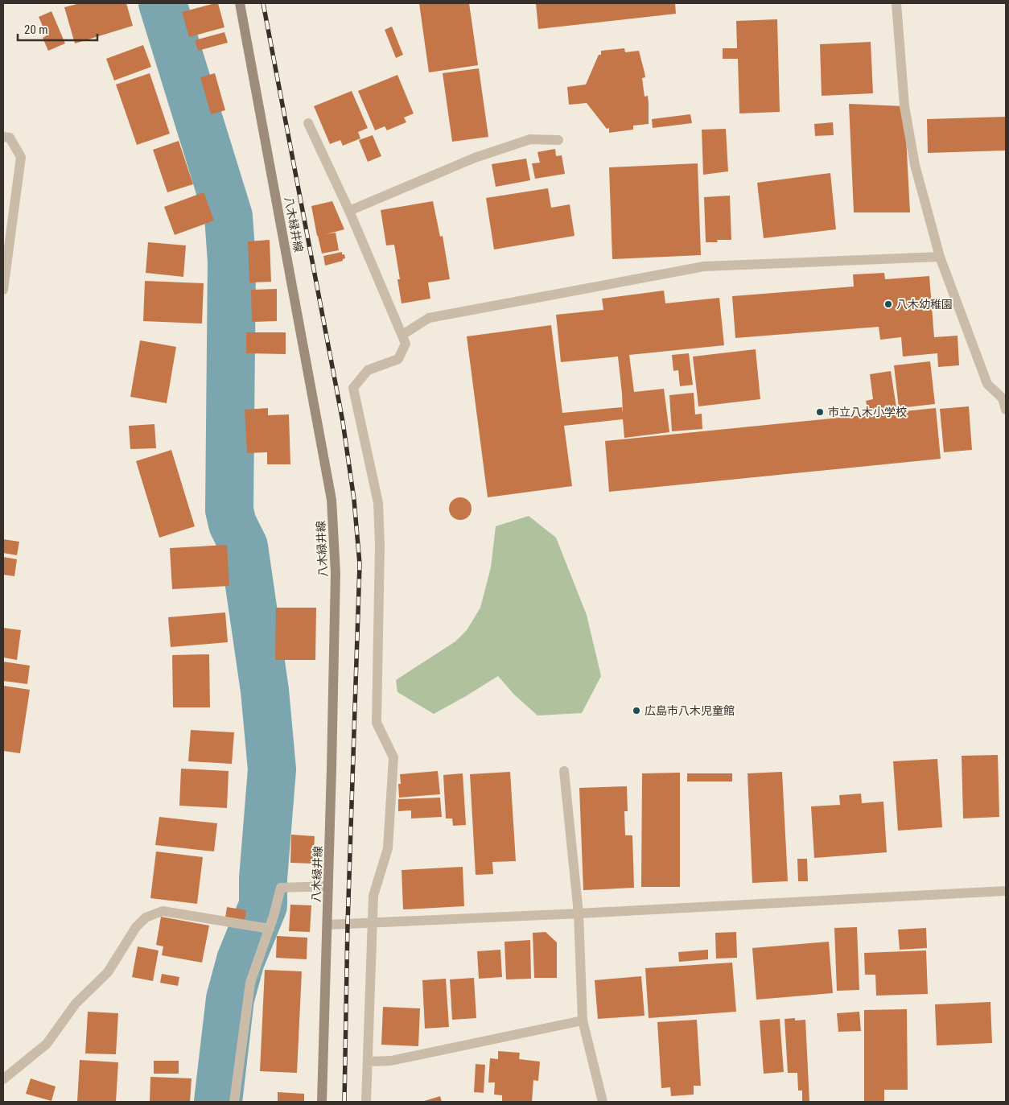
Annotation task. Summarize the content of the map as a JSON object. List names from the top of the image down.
{
  "streets": {
    "main road": ["八木緑井線"]
  },
  "places": ["八木幼稚園", "市立八木小学校", "広島市八木児童館"],
  "scale_bar": "20 m"
}
